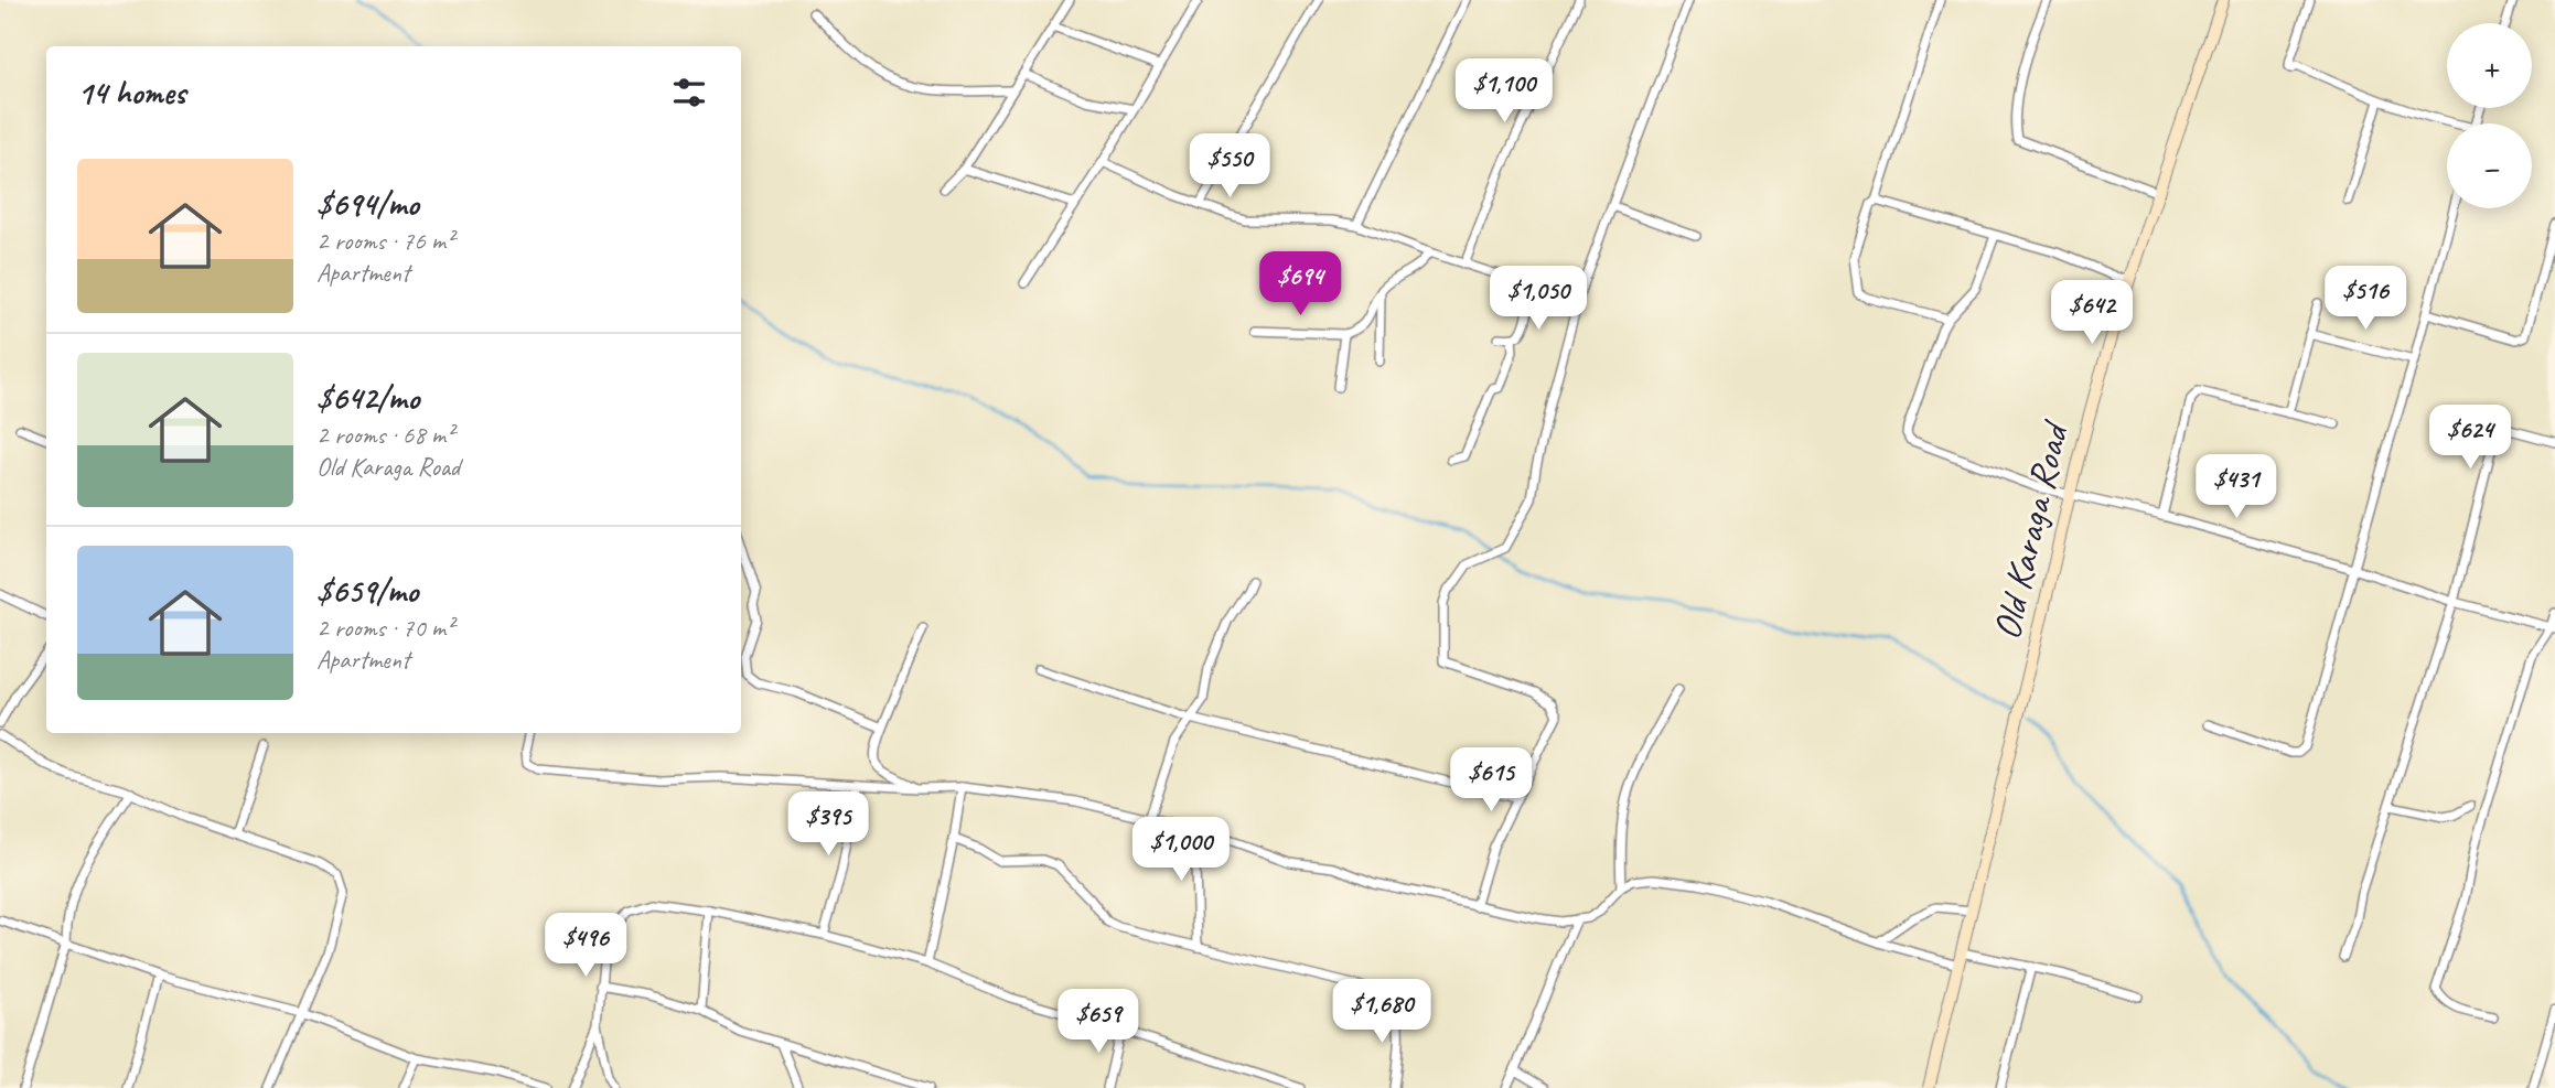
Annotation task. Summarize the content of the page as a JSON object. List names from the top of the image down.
{
  "streets": {
    "street": ["Old Karaga Road"]
  },
  "page": {
    "map_buttons": ["+", "−"],
    "heading": "14 homes",
    "price": [
      "$1,100",
      "$550",
      "$694",
      "$1,050",
      "$516",
      "$642",
      "$624",
      "$431",
      "$615",
      "$395",
      "$1,000",
      "$496",
      "$1,680",
      "$659"
    ],
    "list": [
      {
        "name": "$694/mo",
        "note": "2 rooms · 76 m² · Apartment"
      },
      {
        "name": "$642/mo",
        "note": "2 rooms · 68 m² · Old Karaga Road"
      },
      {
        "name": "$659/mo",
        "note": "2 rooms · 70 m² · Apartment"
      }
    ]
  }
}
